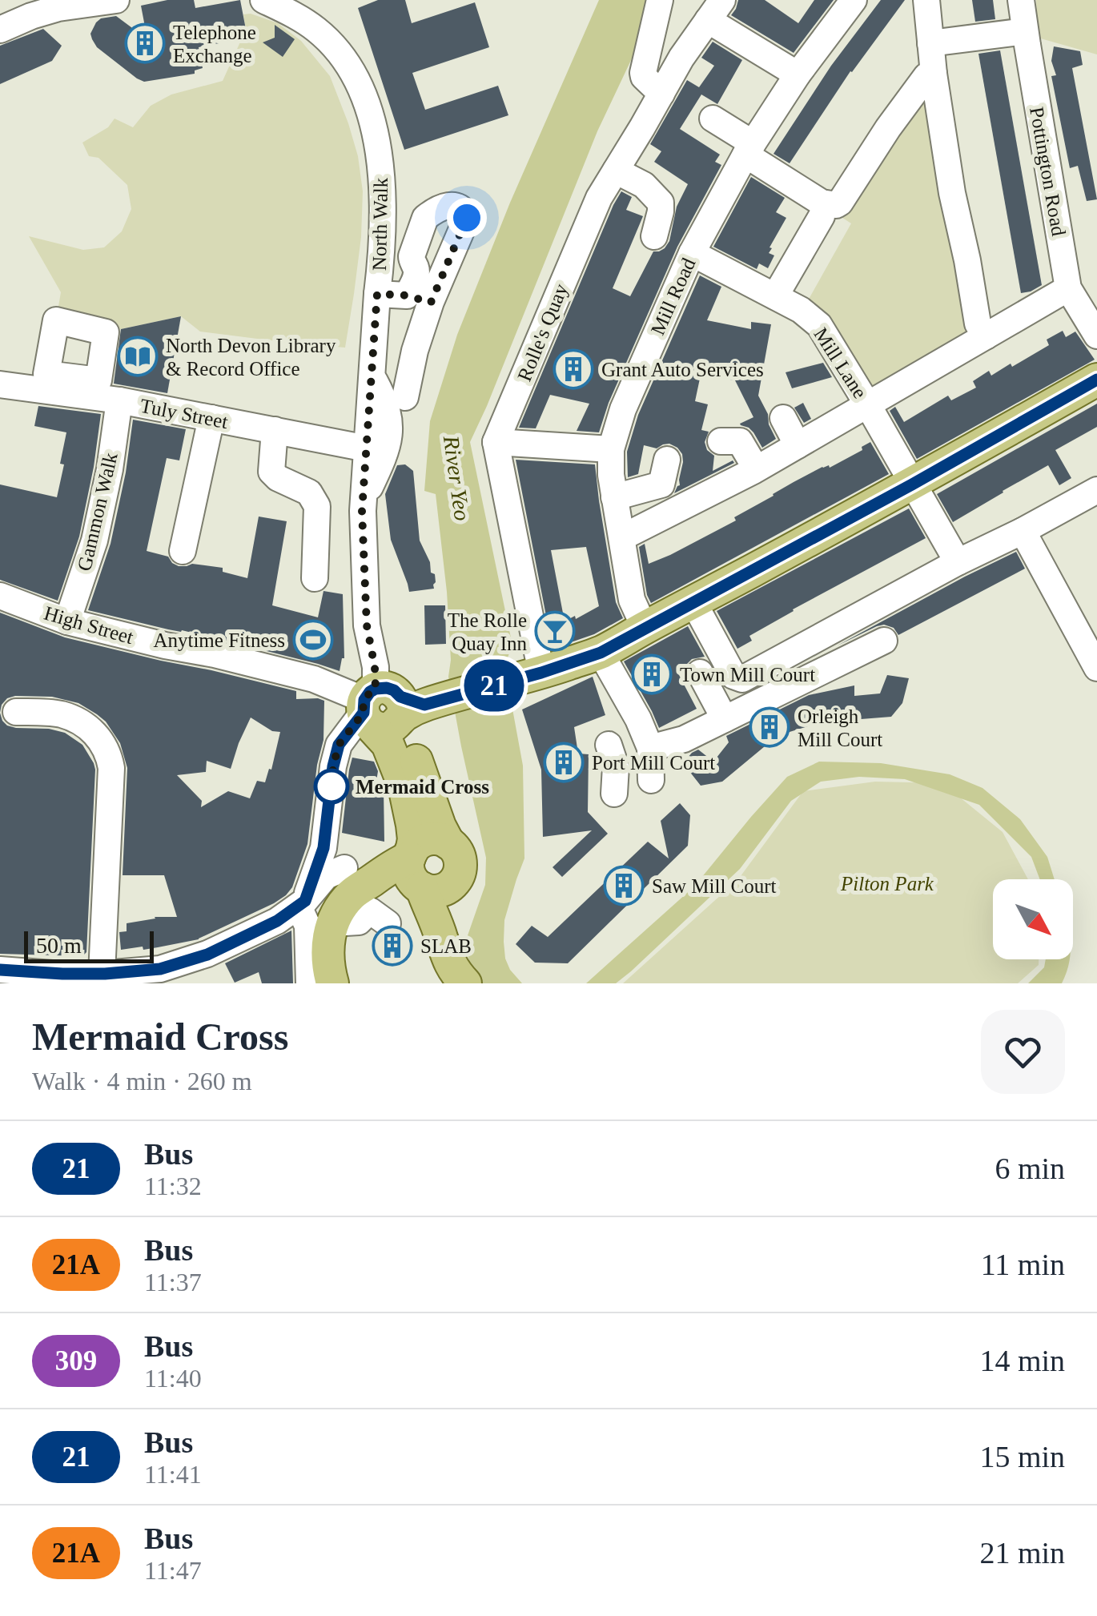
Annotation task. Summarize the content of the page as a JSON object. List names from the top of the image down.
{
  "streets": {
    "street": [
      "Pottington Road",
      "North Walk",
      "Mill Road",
      "Rolle's Quay",
      "Mill Lane",
      "Tuly Street",
      "Gammon Walk",
      "High Street"
    ]
  },
  "crossings": [
    ["North Walk", "Tuly Street"],
    ["North Walk", "High Street"],
    ["Mill Road", "Mill Lane"],
    ["Tuly Street", "Gammon Walk"],
    ["Gammon Walk", "High Street"]
  ],
  "water": ["River Yeo"],
  "parks": ["Pilton Park"],
  "places": {
    "building": [
      "Telephone Exchange",
      "Grant Auto Services",
      "Town Mill Court",
      "Orleigh Mill Court",
      "Port Mill Court",
      "Saw Mill Court",
      "SLAB"
    ],
    "library": ["North Devon Library & Record Office"],
    "bar": ["The Rolle Quay Inn"],
    "sports": ["Anytime Fitness"],
    "other": ["Mermaid Cross"]
  },
  "lines": ["bus line 21"],
  "scale_bar": "50 m",
  "north": "bottom right",
  "page": {
    "on_map": "21",
    "scale": "50 m",
    "heading": ["Mermaid Cross", "Walk · 4 min · 260 m"],
    "list": [
      {
        "mark": "21",
        "name": "Bus",
        "note": "11:32",
        "value": "6 min"
      },
      {
        "mark": "21A",
        "name": "Bus",
        "note": "11:37",
        "value": "11 min"
      },
      {
        "mark": "309",
        "name": "Bus",
        "note": "11:40",
        "value": "14 min"
      },
      {
        "mark": "21",
        "name": "Bus",
        "note": "11:41",
        "value": "15 min"
      },
      {
        "mark": "21A",
        "name": "Bus",
        "note": "11:47",
        "value": "21 min"
      }
    ]
  }
}
